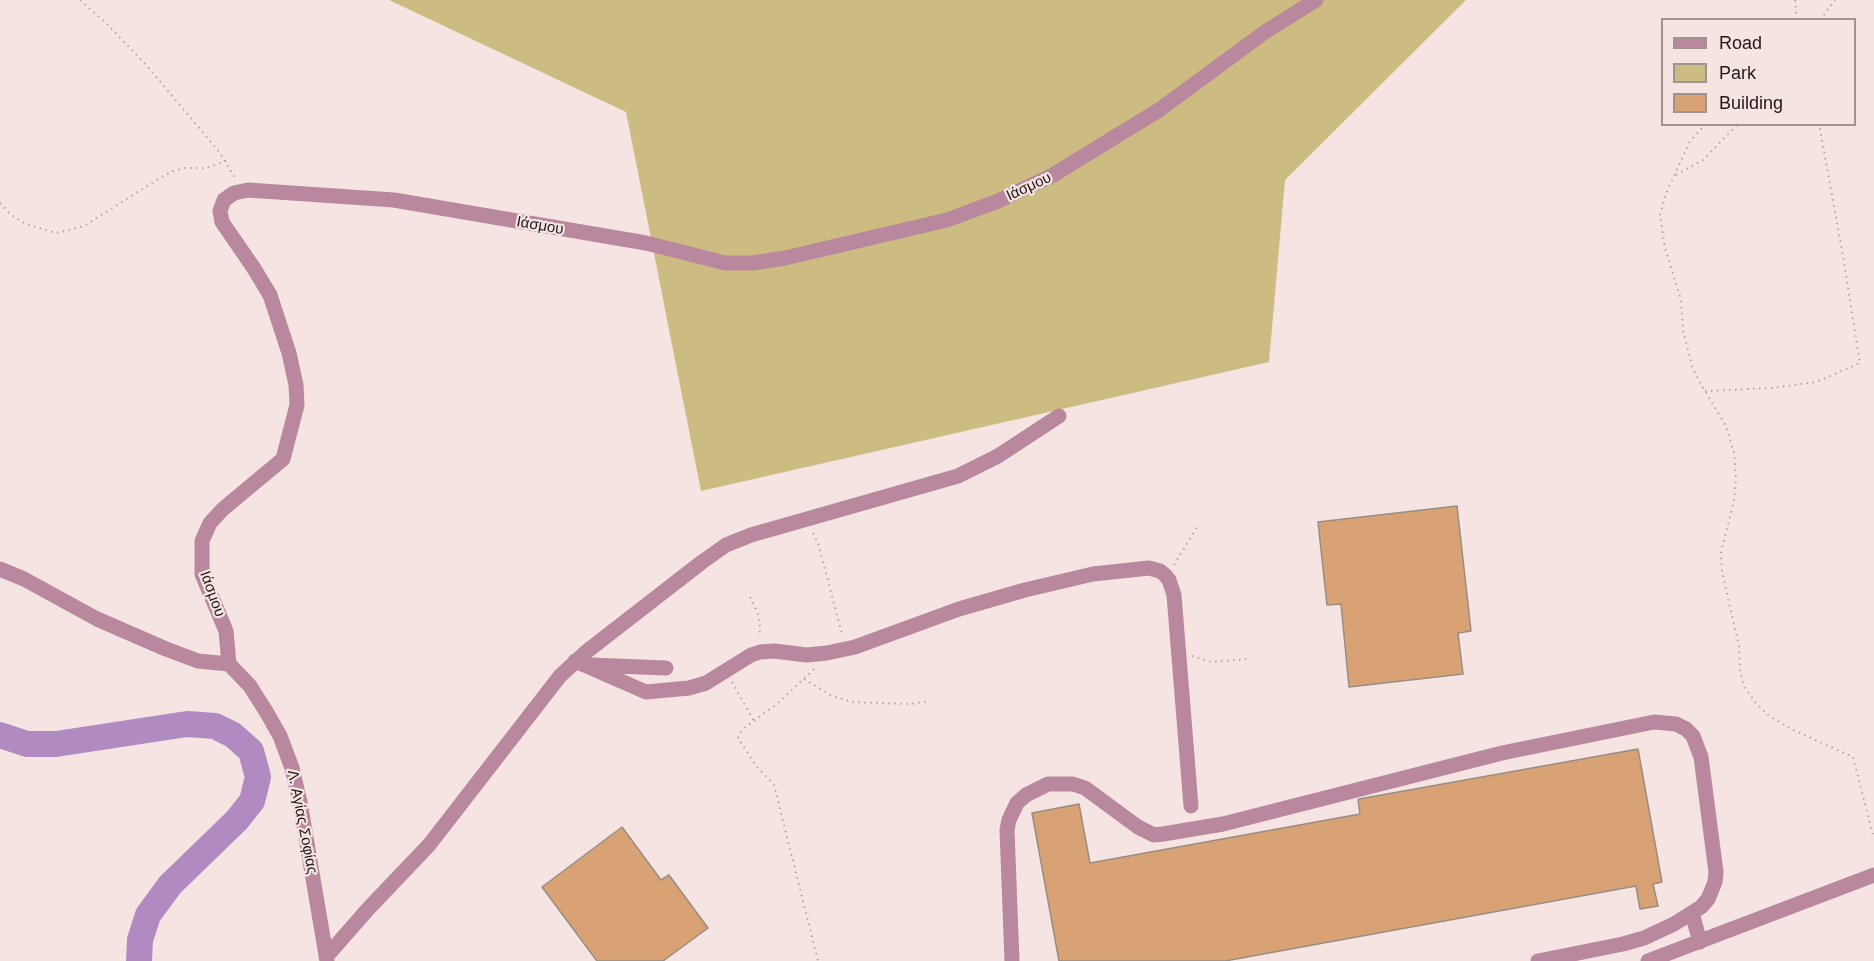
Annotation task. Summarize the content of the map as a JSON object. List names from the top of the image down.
{
  "streets": {
    "street": ["Ιάσμου", "Λ. Αγίας Σοφίας"]
  },
  "crossings": [
    ["Ιάσμου", "Λ. Αγίας Σοφίας"]
  ],
  "legend": ["Road", "Park", "Building"]
}
